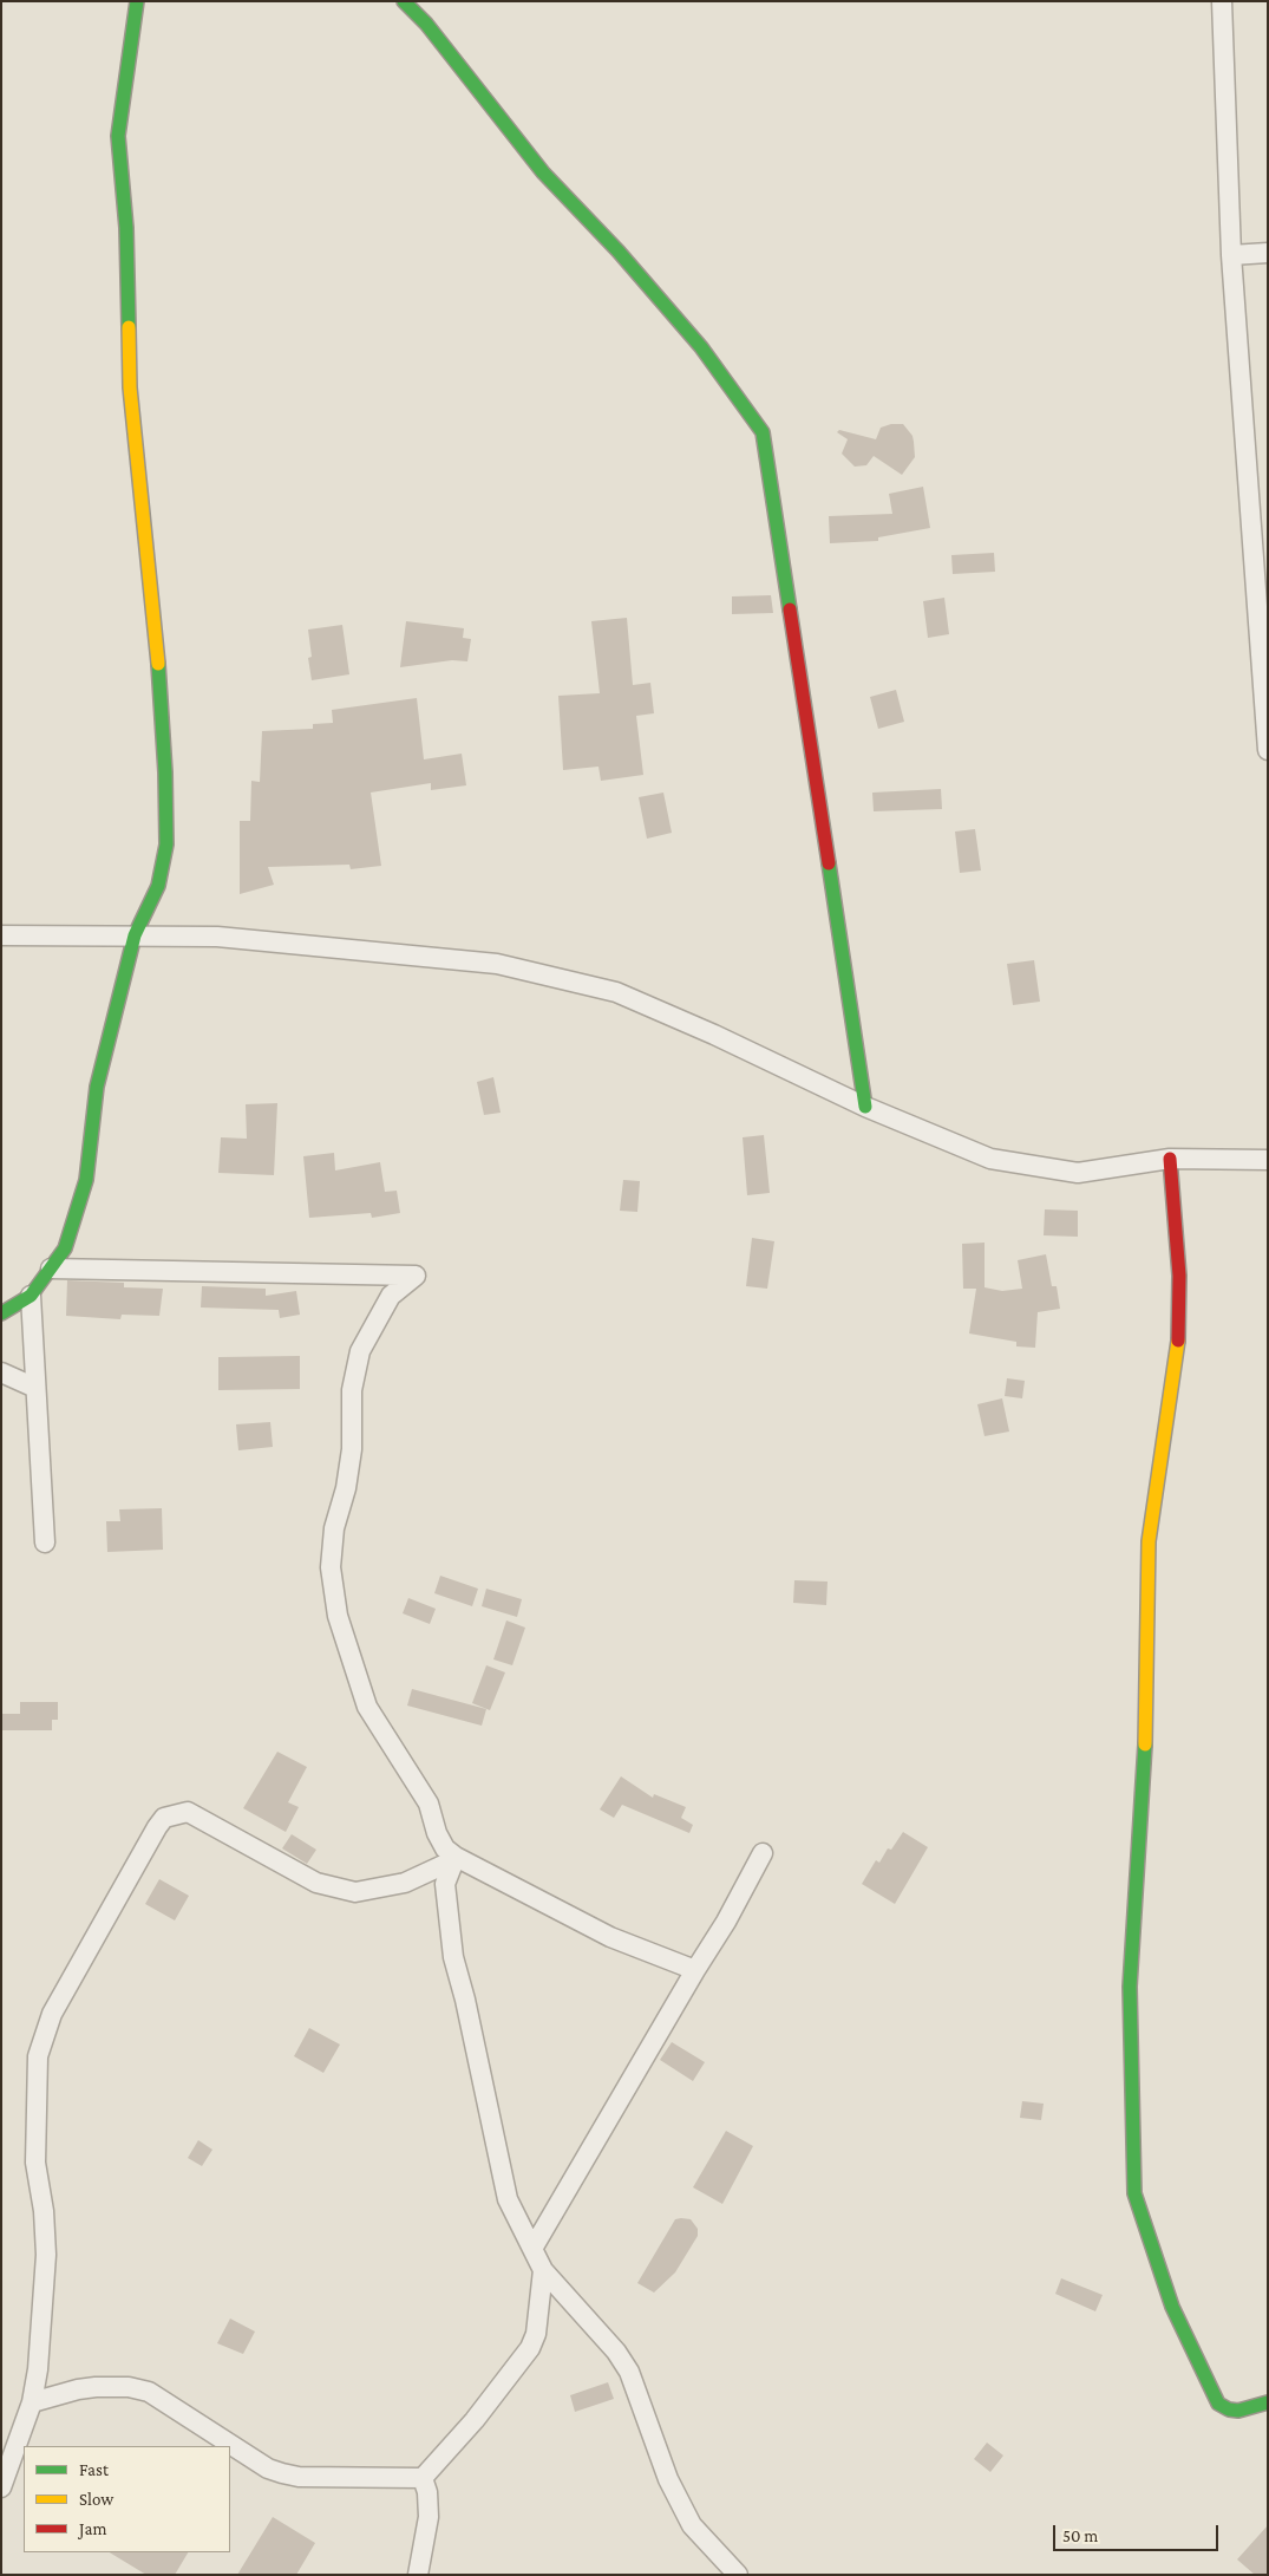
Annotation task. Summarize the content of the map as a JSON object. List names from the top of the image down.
{
  "legend": ["Fast", "Slow", "Jam"],
  "scale_bar": "50 m"
}
